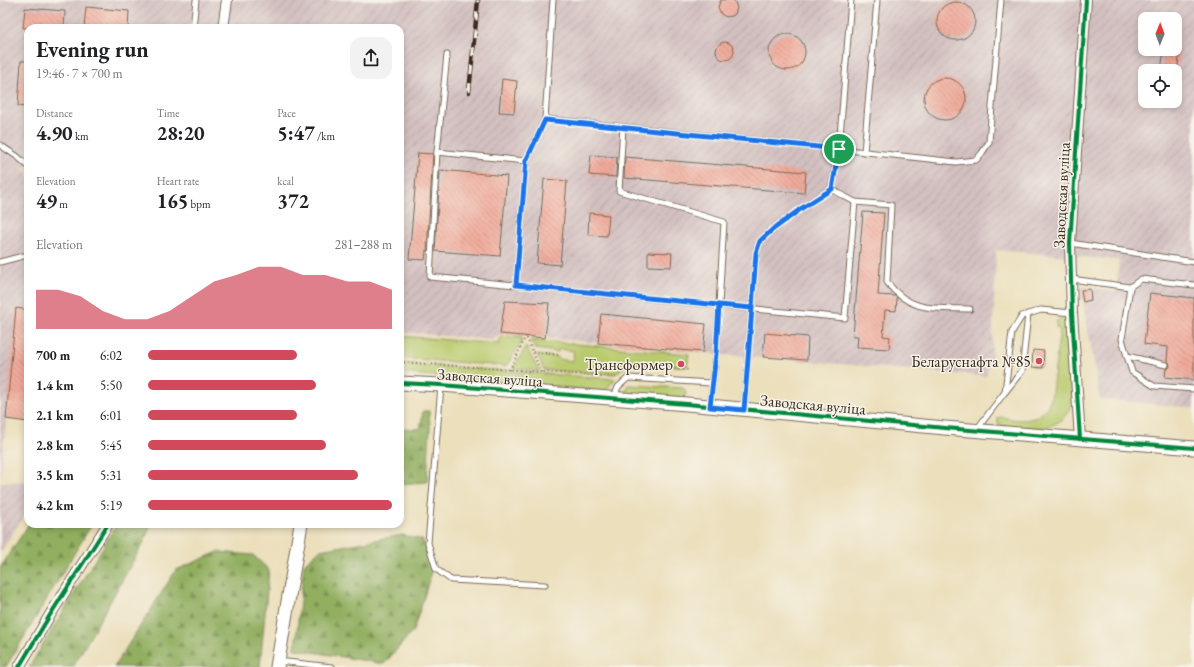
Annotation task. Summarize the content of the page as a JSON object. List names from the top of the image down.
{
  "streets": {
    "street": ["Заводская вуліца"]
  },
  "places": ["Беларуснафта №85", "Трансформер"],
  "north": "top",
  "page": {
    "heading": ["Evening run", "19:46 · 7 × 700 m"],
    "stats": [
      ["Distance", "4.90 km"],
      ["Time", "28:20"],
      ["Pace", "5:47 /km"],
      ["Elevation", "49 m"],
      ["Heart rate", "165 bpm"],
      ["kcal", "372"]
    ],
    "chart": ["Elevation", "281–288 m"],
    "list": [
      {
        "name": "700 m",
        "note": "6:02"
      },
      {
        "name": "1.4 km",
        "note": "5:50"
      },
      {
        "name": "2.1 km",
        "note": "6:01"
      },
      {
        "name": "2.8 km",
        "note": "5:45"
      },
      {
        "name": "3.5 km",
        "note": "5:31"
      },
      {
        "name": "4.2 km",
        "note": "5:19"
      }
    ]
  }
}
